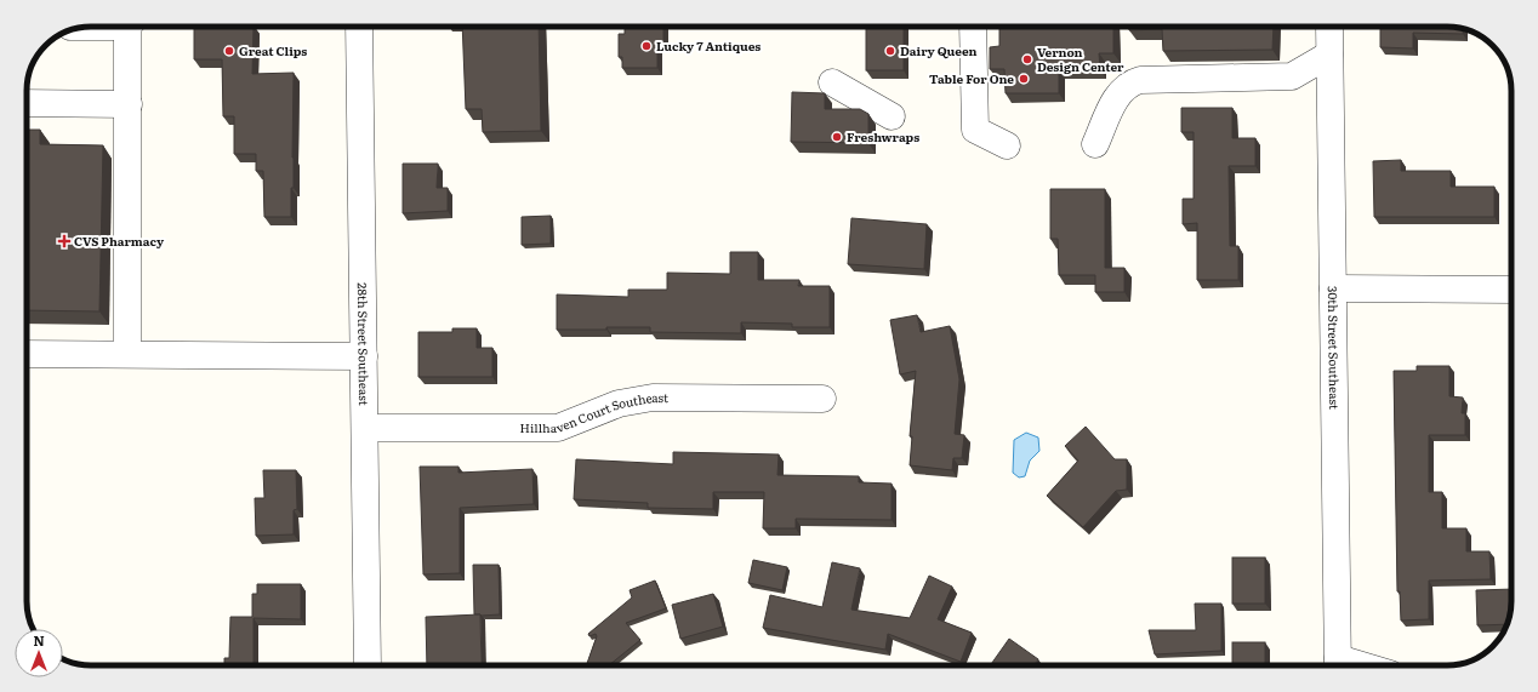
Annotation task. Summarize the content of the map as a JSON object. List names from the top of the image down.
{
  "streets": {
    "street": ["28th Street Southeast", "30th Street Southeast", "Hillhaven Court Southeast"]
  },
  "crossings": [
    ["28th Street Southeast", "Hillhaven Court Southeast"]
  ],
  "places": {
    "other": [
      "Lucky 7 Antiques",
      "Great Clips",
      "Dairy Queen",
      "Vernon Design Center",
      "Table For One",
      "Freshwraps"
    ],
    "health": ["CVS Pharmacy"]
  },
  "north": "top"
}
